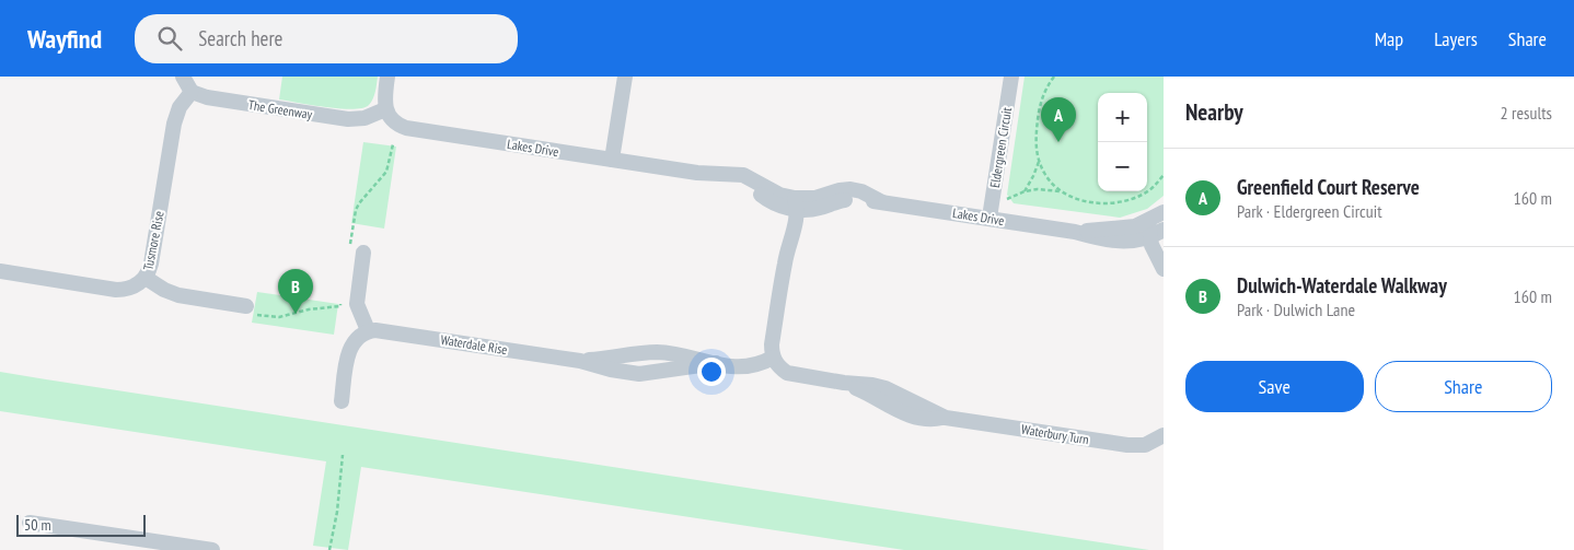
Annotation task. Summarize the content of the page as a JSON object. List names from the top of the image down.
{
  "streets": {
    "street": [
      "The Greenway",
      "Lakes Drive",
      "Eldergreen Circuit",
      "Tusmore Rise",
      "Waterdale Rise",
      "Waterbury Turn"
    ]
  },
  "crossings": [
    ["The Greenway", "Lakes Drive"],
    ["The Greenway", "Tusmore Rise"],
    ["Lakes Drive", "Eldergreen Circuit"],
    ["Waterdale Rise", "Waterbury Turn"]
  ],
  "scale_bar": "50 m",
  "page": {
    "header": "Wayfind",
    "search": "Search here",
    "nav": ["Map", "Layers", "Share"],
    "heading": ["Nearby", "2 results"],
    "map_buttons": ["+", "−"],
    "pins": ["A", "B"],
    "list": [
      {
        "mark": "A",
        "name": "Greenfield Court Reserve",
        "note": "Park · Eldergreen Circuit",
        "value": "160 m"
      },
      {
        "mark": "B",
        "name": "Dulwich-Waterdale Walkway",
        "note": "Park · Dulwich Lane",
        "value": "160 m"
      }
    ],
    "buttons": ["Save", "Share"],
    "scale": "50 m"
  }
}
